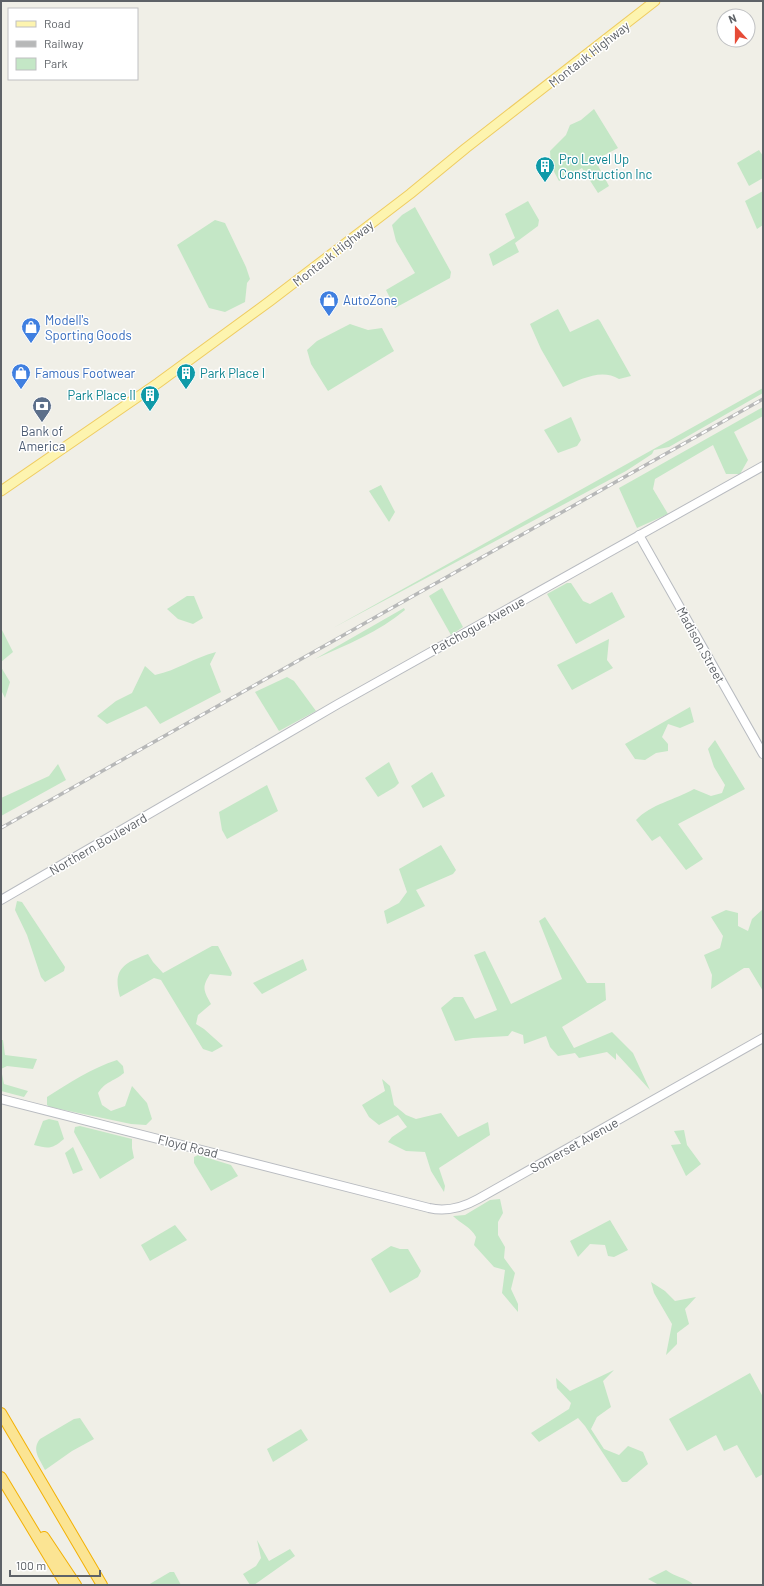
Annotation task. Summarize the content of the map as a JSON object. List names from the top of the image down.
{
  "streets": {
    "main road": ["Montauk Highway"],
    "street": [
      "Patchogue Avenue",
      "Madison Street",
      "Northern Boulevard",
      "Somerset Avenue",
      "Floyd Road"
    ]
  },
  "crossings": [
    ["Patchogue Avenue", "Madison Street"],
    ["Patchogue Avenue", "Northern Boulevard"],
    ["Somerset Avenue", "Floyd Road"]
  ],
  "places": {
    "building": ["Pro Level Up Construction Inc", "Park Place I", "Park Place II"],
    "shop": ["AutoZone", "Modell's Sporting Goods", "Famous Footwear"],
    "bank": ["Bank of America"]
  },
  "legend": ["Road", "Railway", "Park"],
  "scale_bar": "100 m",
  "north": "top"
}
